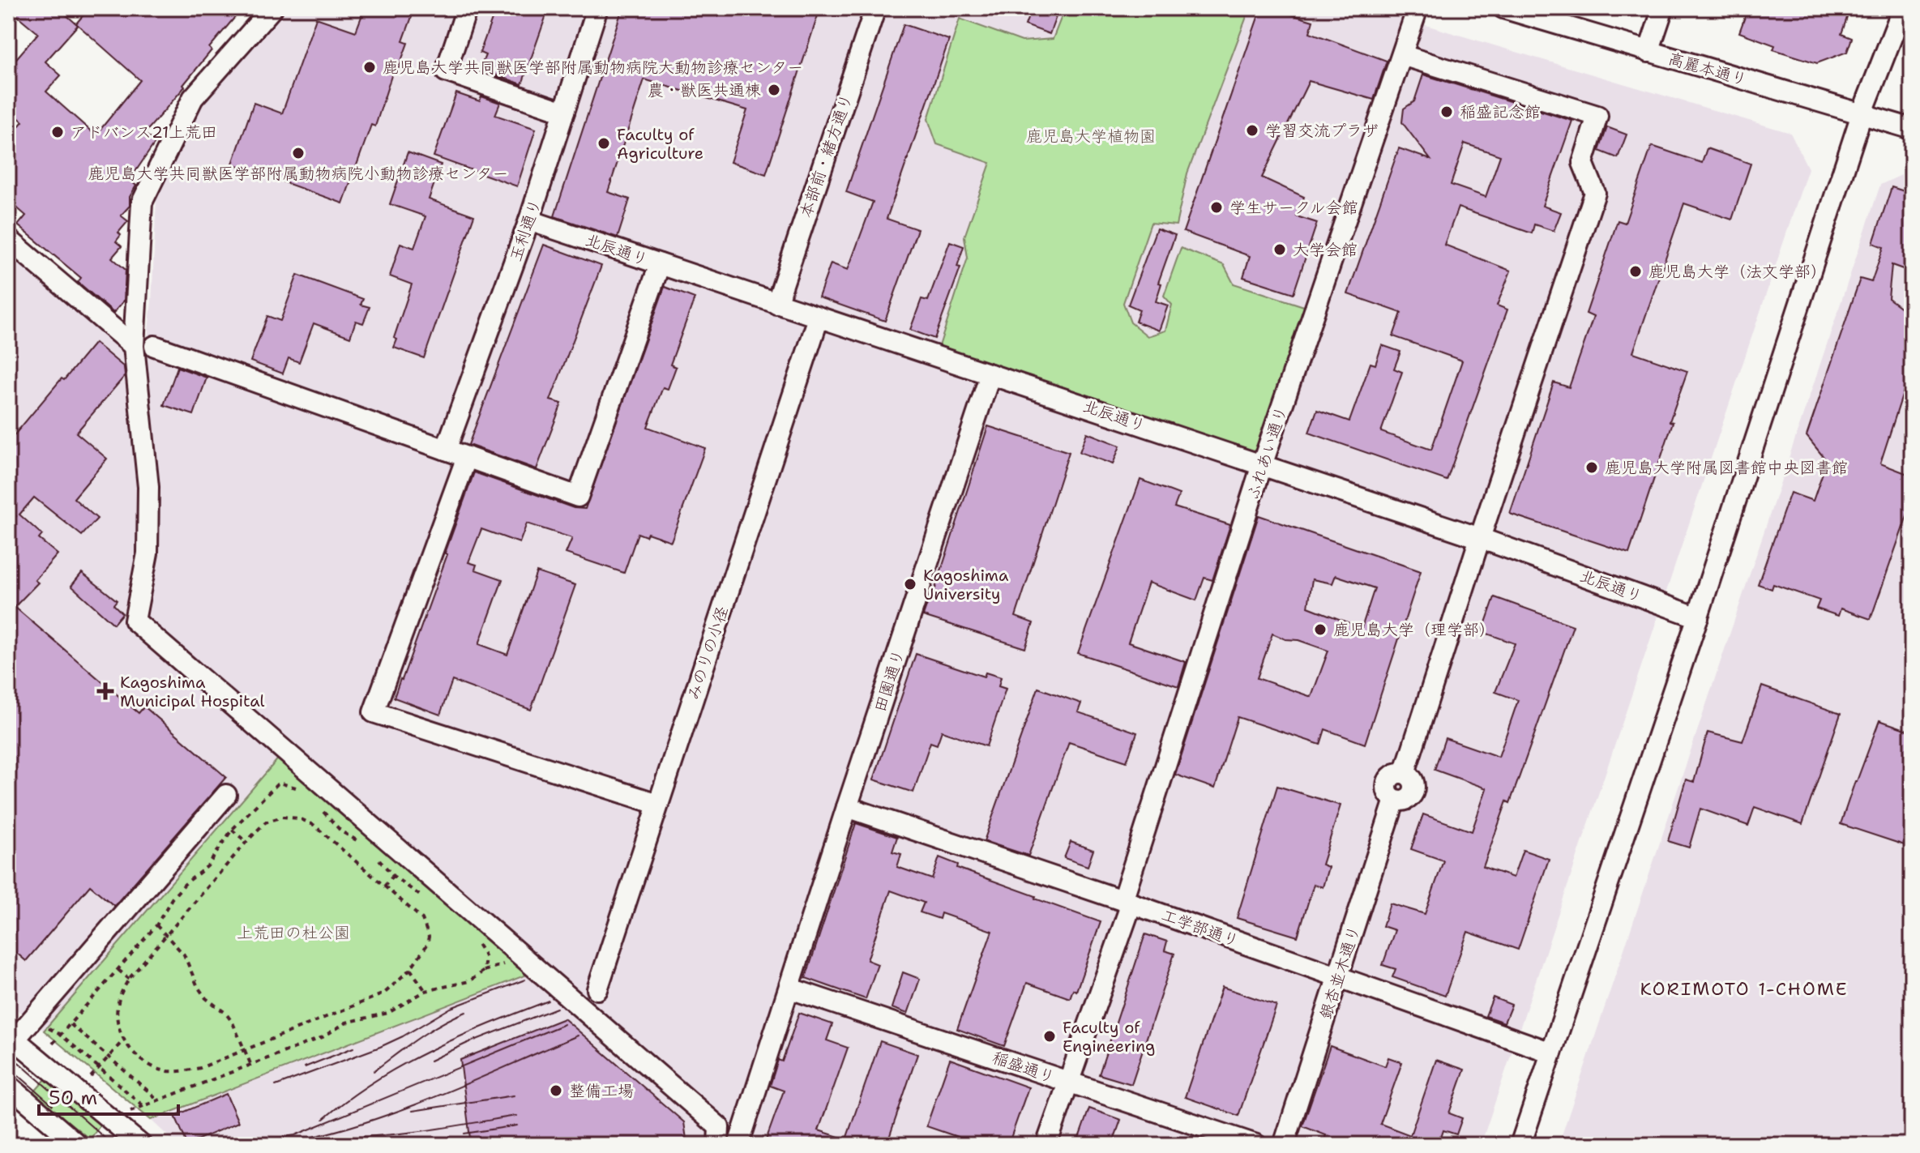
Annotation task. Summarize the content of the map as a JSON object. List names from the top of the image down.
{
  "streets": {
    "street": [
      "高麗本通り",
      "本部前・緒方通り",
      "玉利通り",
      "北辰通り",
      "ふれあい通り",
      "みのりの小径",
      "田園通り",
      "工学部通り",
      "銀杏並木通り",
      "稲盛通り"
    ]
  },
  "crossings": [
    ["本部前・緒方通り", "北辰通り"],
    ["玉利通り", "北辰通り"],
    ["北辰通り", "ふれあい通り"],
    ["北辰通り", "みのりの小径"],
    ["北辰通り", "田園通り"],
    ["北辰通り", "銀杏並木通り"],
    ["ふれあい通り", "工学部通り"],
    ["ふれあい通り", "稲盛通り"],
    ["田園通り", "工学部通り"],
    ["田園通り", "稲盛通り"],
    ["工学部通り", "銀杏並木通り"]
  ],
  "districts": ["KORIMOTO 1-CHOME"],
  "parks": ["鹿児島大学植物園", "上荒田の杜公園"],
  "places": {
    "other": [
      "鹿児島大学共同獣医学部附属動物病院大動物診療センター",
      "農・獣医共通棟",
      "稲盛記念館",
      "学習交流プラザ",
      "アドバンス21上荒田",
      "Faculty of Agriculture",
      "鹿児島大学共同獣医学部附属動物病院小動物診療センター",
      "学生サークル会館",
      "大学会館",
      "鹿児島大学（法文学部）",
      "鹿児島大学附属図書館中央図書館",
      "Kagoshima University",
      "鹿児島大学（理学部）",
      "Faculty of Engineering",
      "整備工場"
    ],
    "health": ["Kagoshima Municipal Hospital"]
  },
  "scale_bar": "50 m"
}
